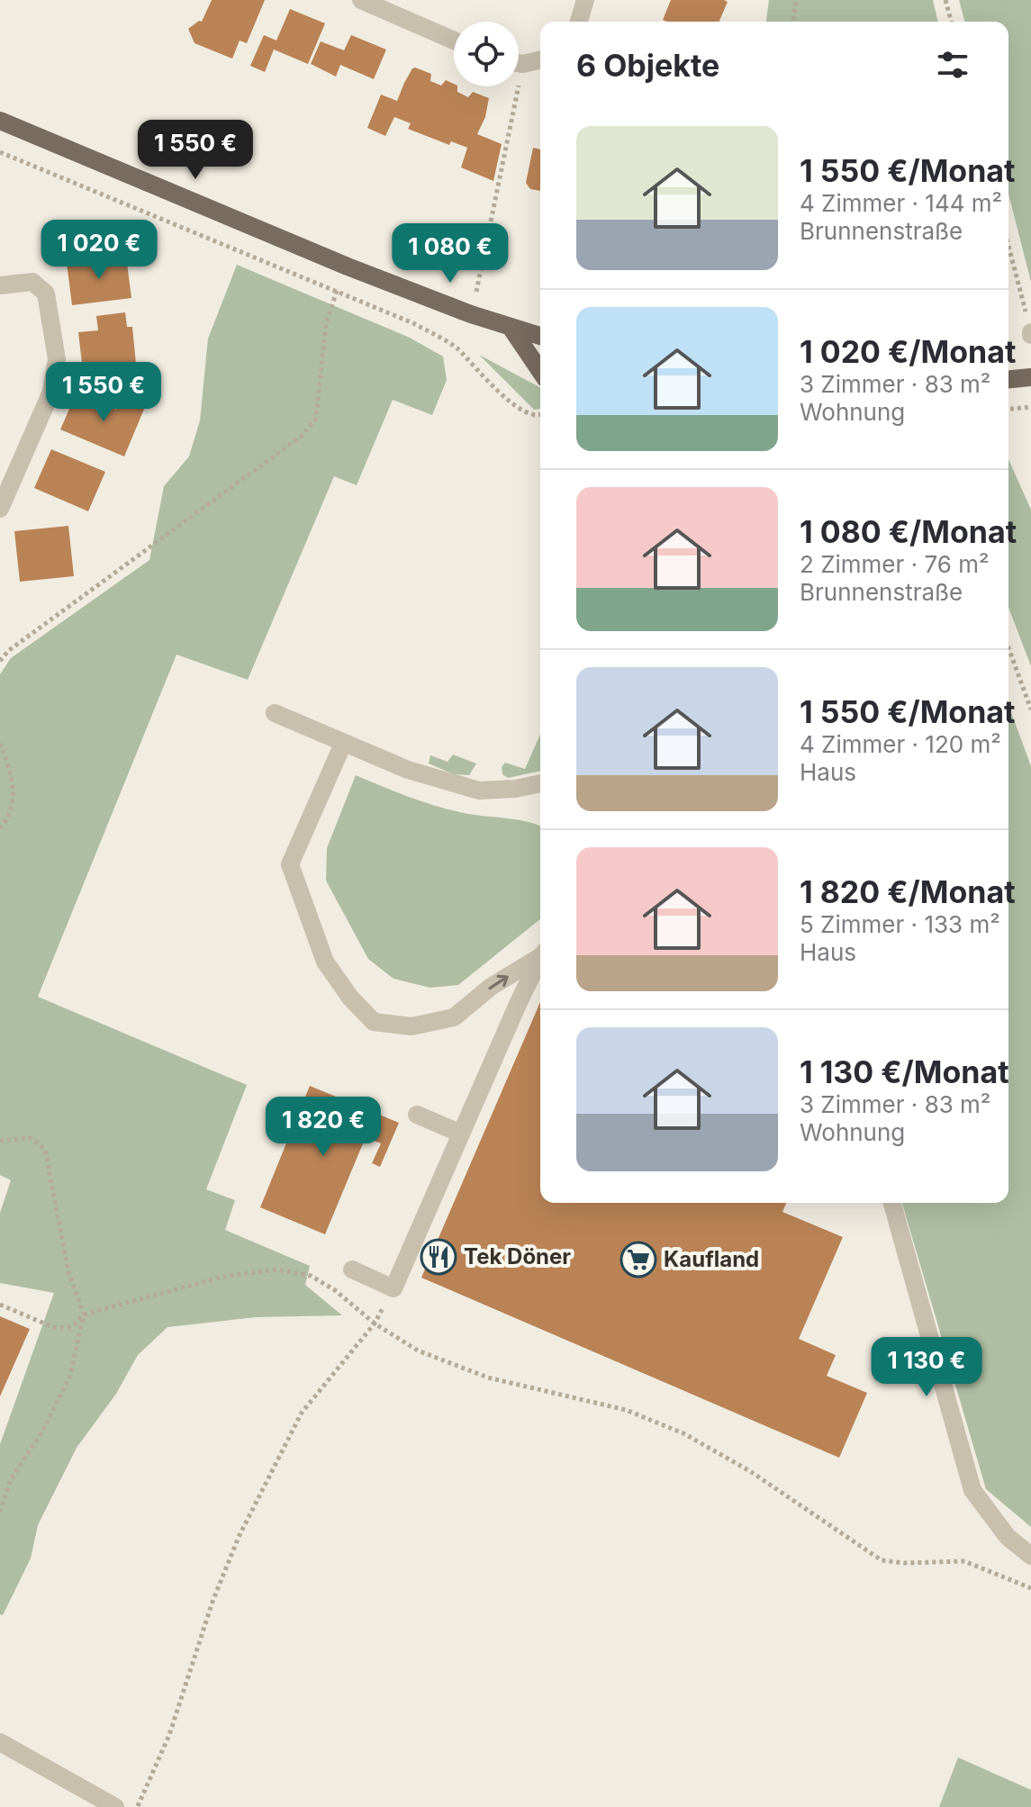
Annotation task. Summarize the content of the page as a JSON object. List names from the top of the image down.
{
  "places": {
    "restaurant": ["Tek Döner"],
    "supermarket": ["Kaufland"]
  },
  "page": {
    "heading": "6 Objekte",
    "list": [
      {
        "name": "1 550 €/Monat",
        "note": "4 Zimmer · 144 m² · Brunnenstraße"
      },
      {
        "name": "1 020 €/Monat",
        "note": "3 Zimmer · 83 m² · Wohnung"
      },
      {
        "name": "1 080 €/Monat",
        "note": "2 Zimmer · 76 m² · Brunnenstraße"
      },
      {
        "name": "1 550 €/Monat",
        "note": "4 Zimmer · 120 m² · Haus"
      },
      {
        "name": "1 820 €/Monat",
        "note": "5 Zimmer · 133 m² · Haus"
      },
      {
        "name": "1 130 €/Monat",
        "note": "3 Zimmer · 83 m² · Wohnung"
      }
    ],
    "price": [
      "1 550 €",
      "1 020 €",
      "1 080 €",
      "1 550 €",
      "1 820 €",
      "1 130 €"
    ]
  }
}
